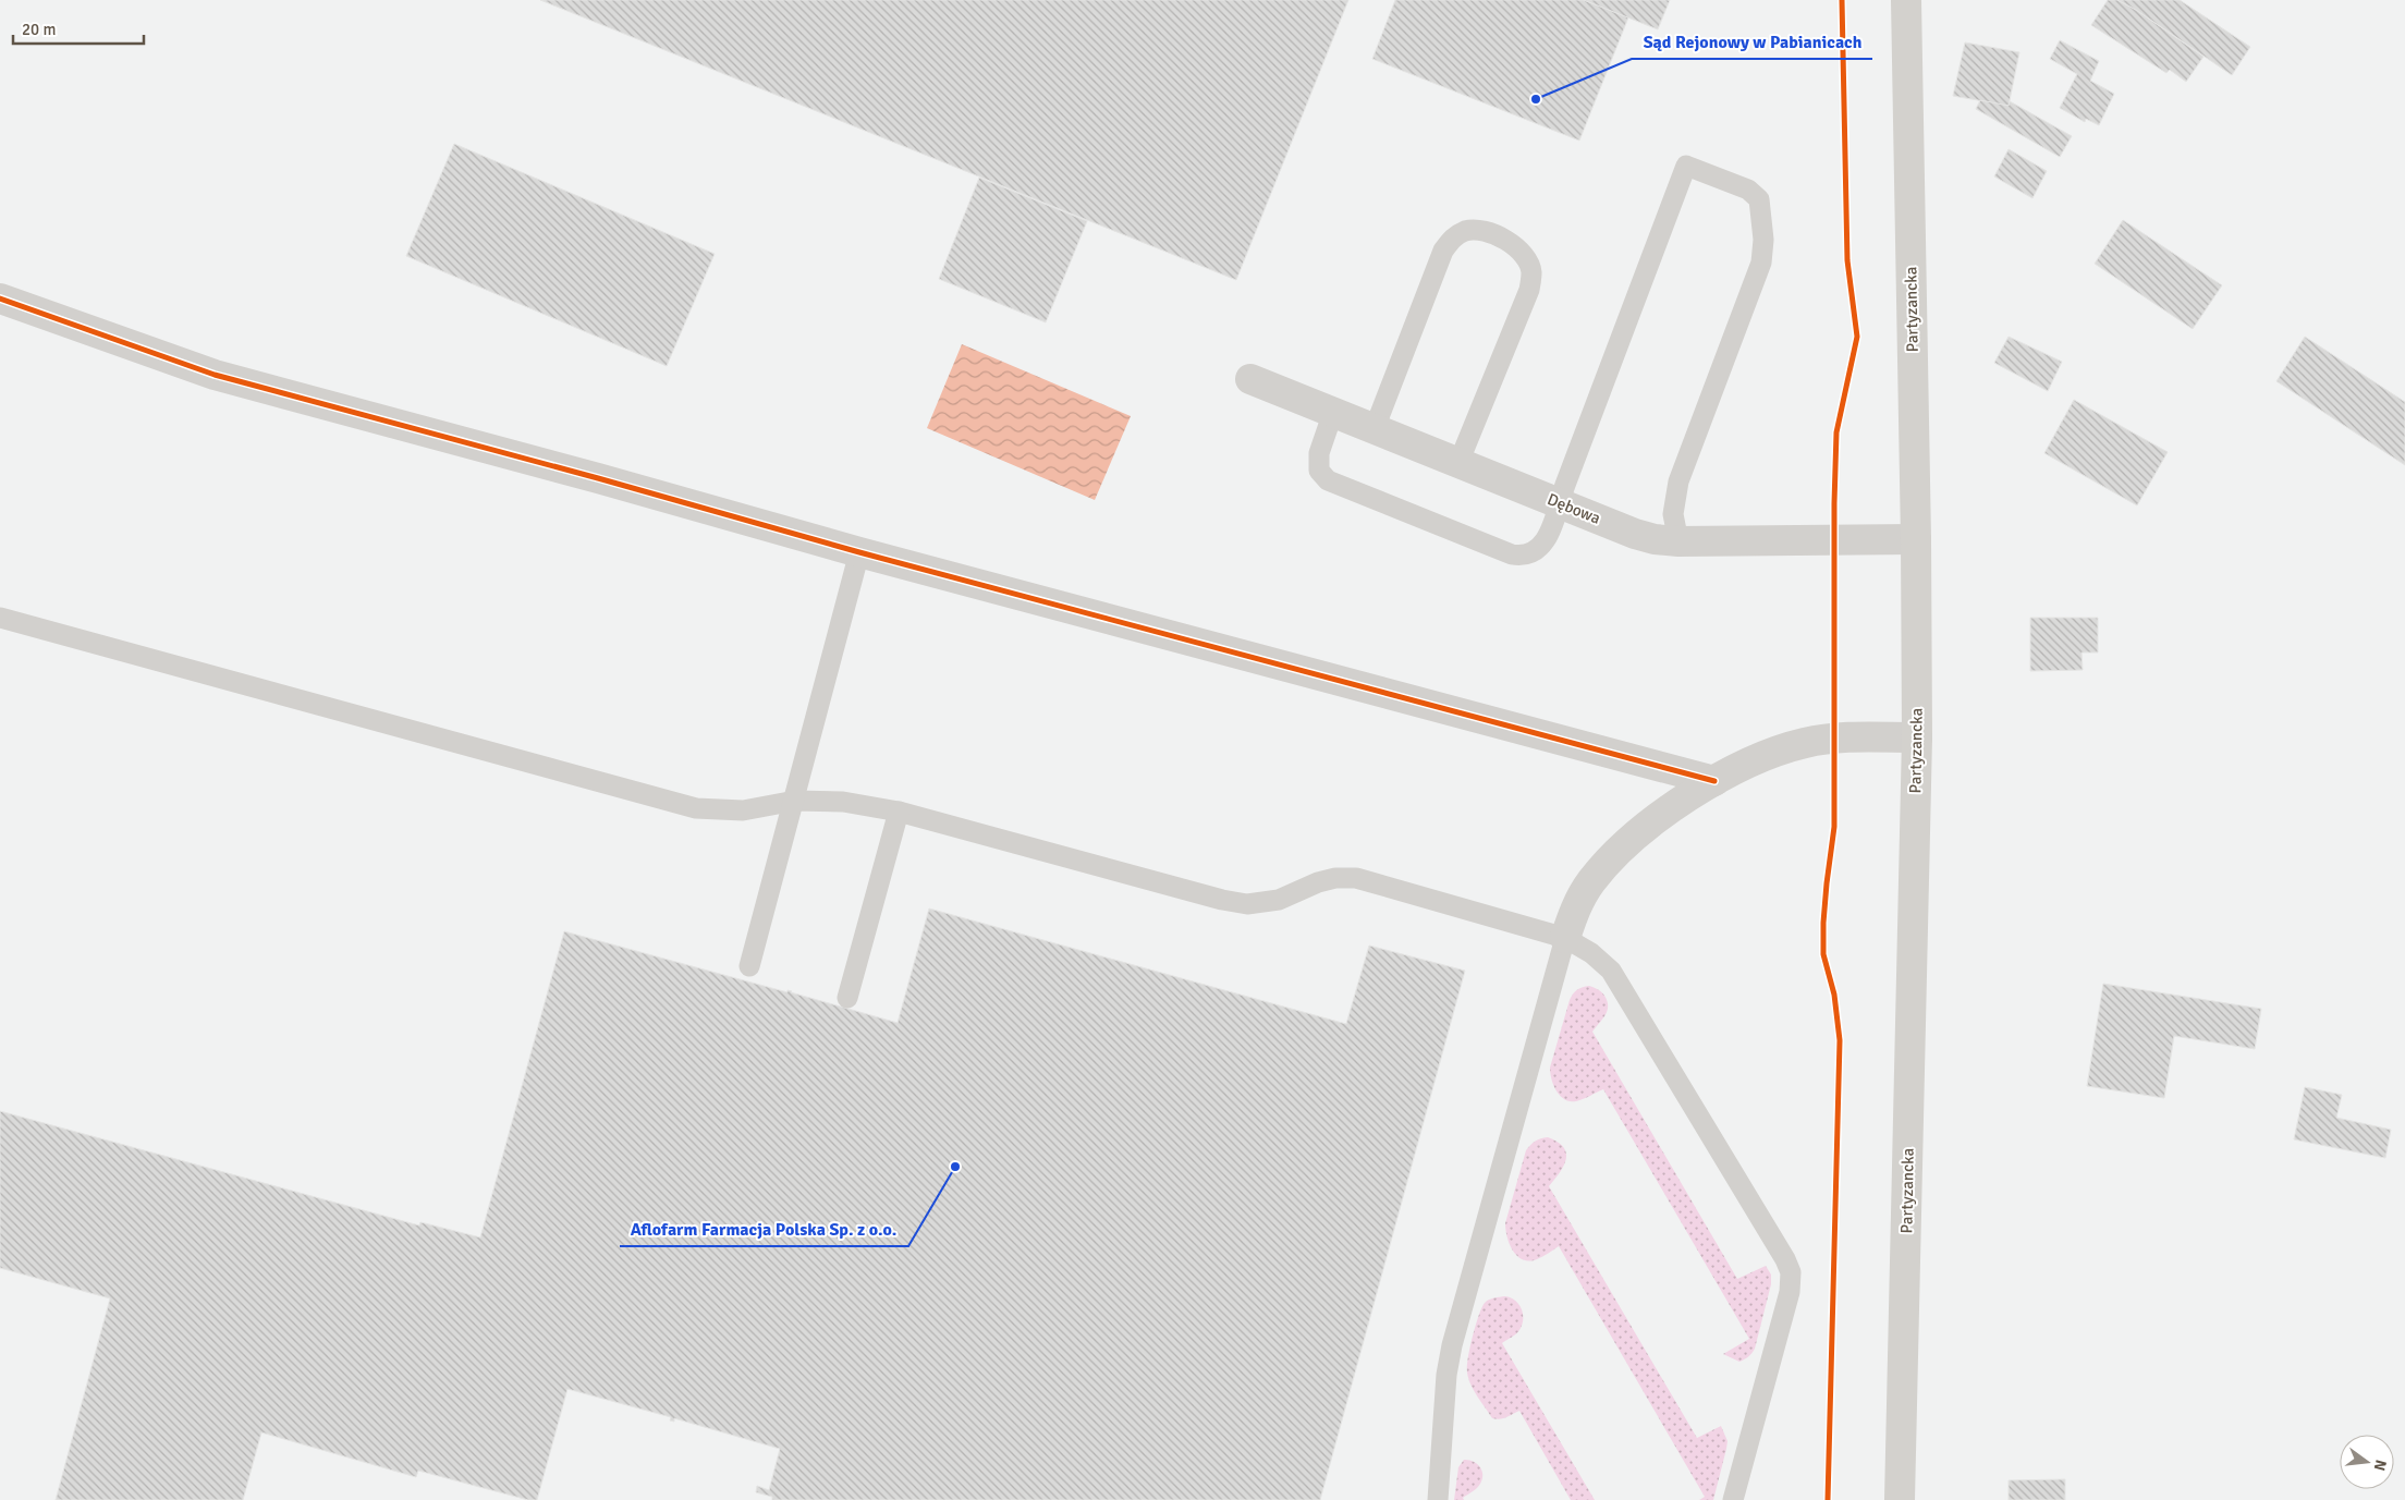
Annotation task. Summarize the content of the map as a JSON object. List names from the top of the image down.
{
  "streets": {
    "main road": ["Partyzancka"],
    "street": ["Dębowa"]
  },
  "crossings": [
    ["Partyzancka", "Dębowa"]
  ],
  "places": ["Sąd Rejonowy w Pabianicach", "Aflofarm Farmacja Polska Sp. z o.o."],
  "scale_bar": "20 m",
  "north": "right"
}
